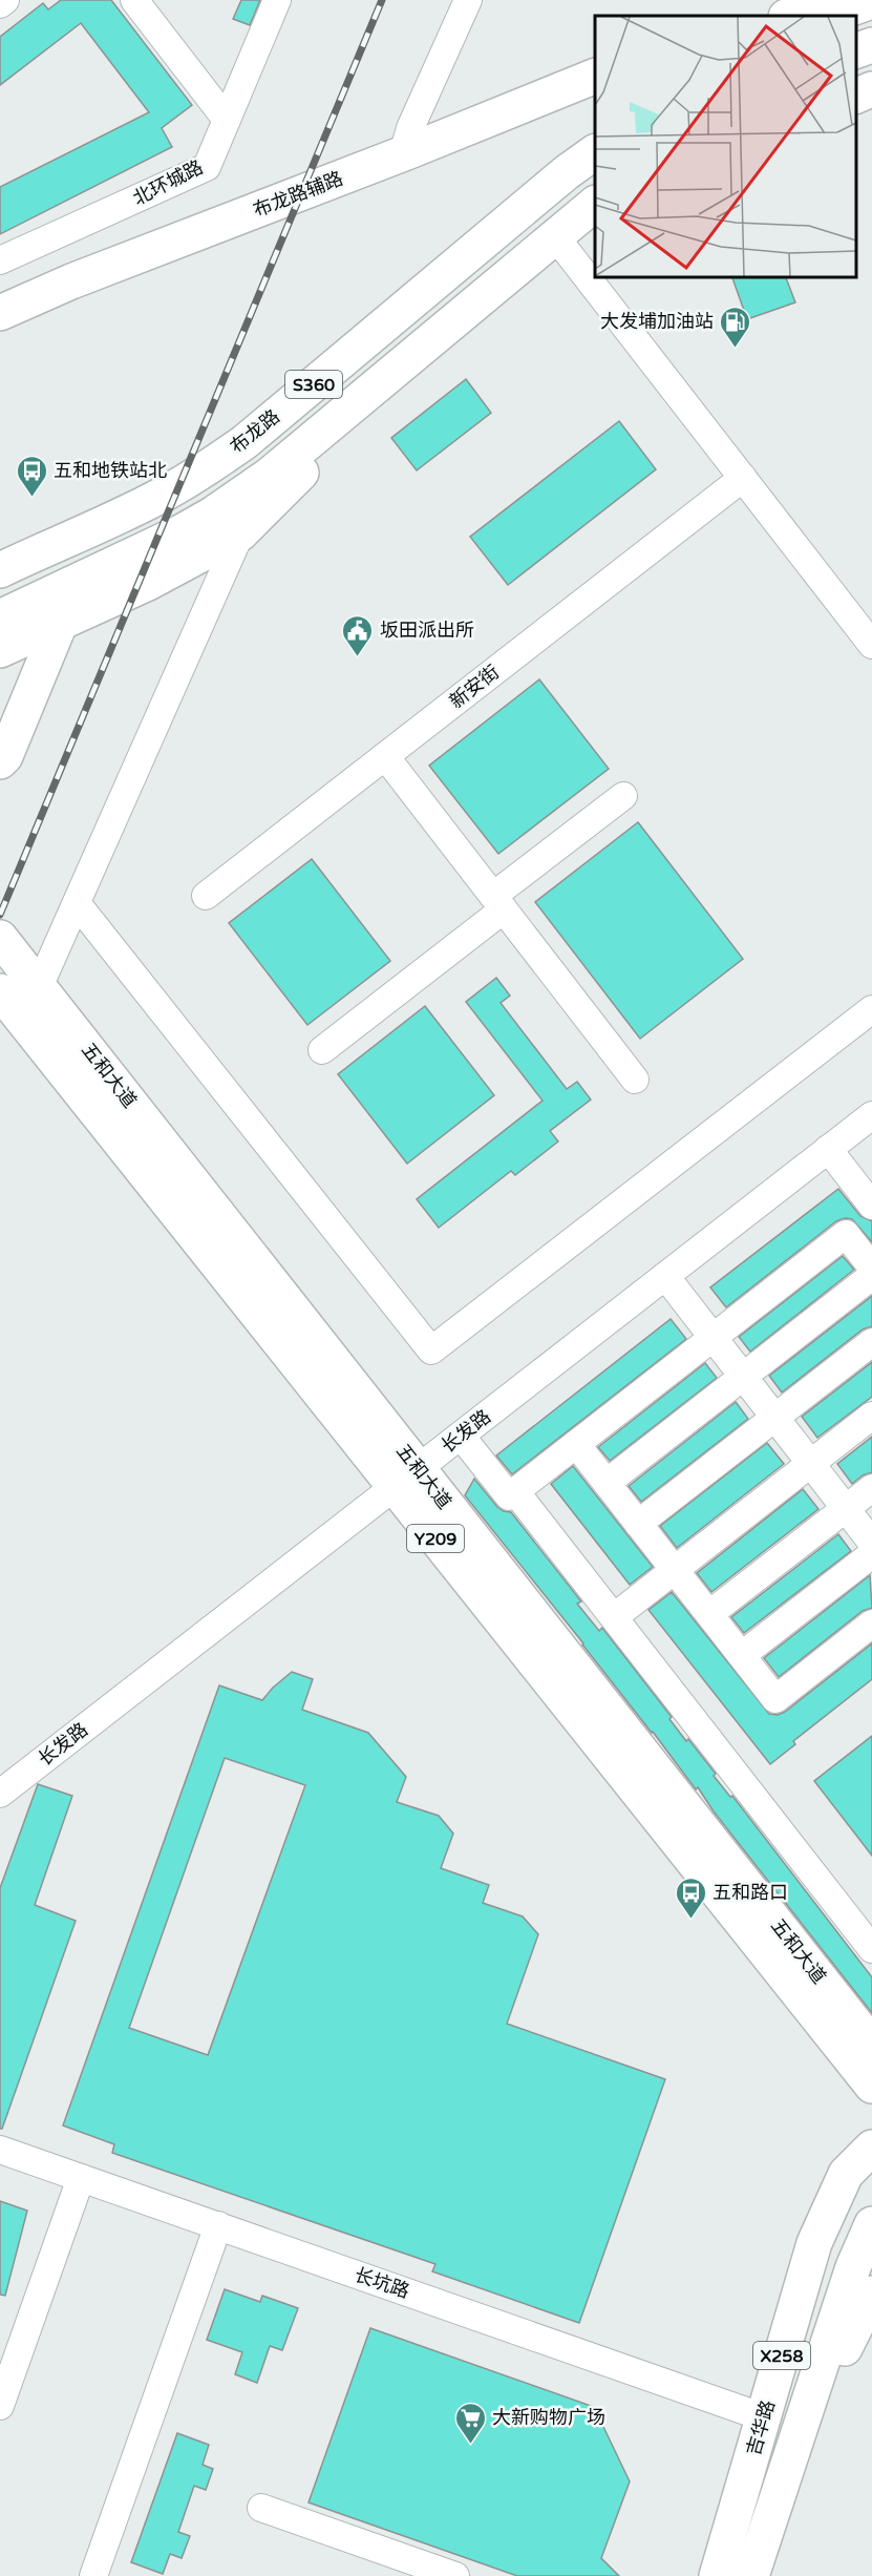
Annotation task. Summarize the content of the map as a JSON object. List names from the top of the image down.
{
  "streets": {
    "main road": [
      "布龙路辅路",
      "S360",
      "布龙路",
      "五和大道",
      "Y209",
      "X258",
      "吉华路"
    ],
    "street": [
      "北环城路",
      "新安街",
      "长发路",
      "长坑路"
    ]
  },
  "crossings": [
    ["五和大道", "长发路"],
    ["长坑路", "吉华路"]
  ],
  "places": {
    "fuel station": ["大发埔加油站"],
    "bus stop": ["五和地铁站北", "五和路口"],
    "public building": ["坂田派出所"],
    "supermarket": ["大新购物广场"]
  }
}
